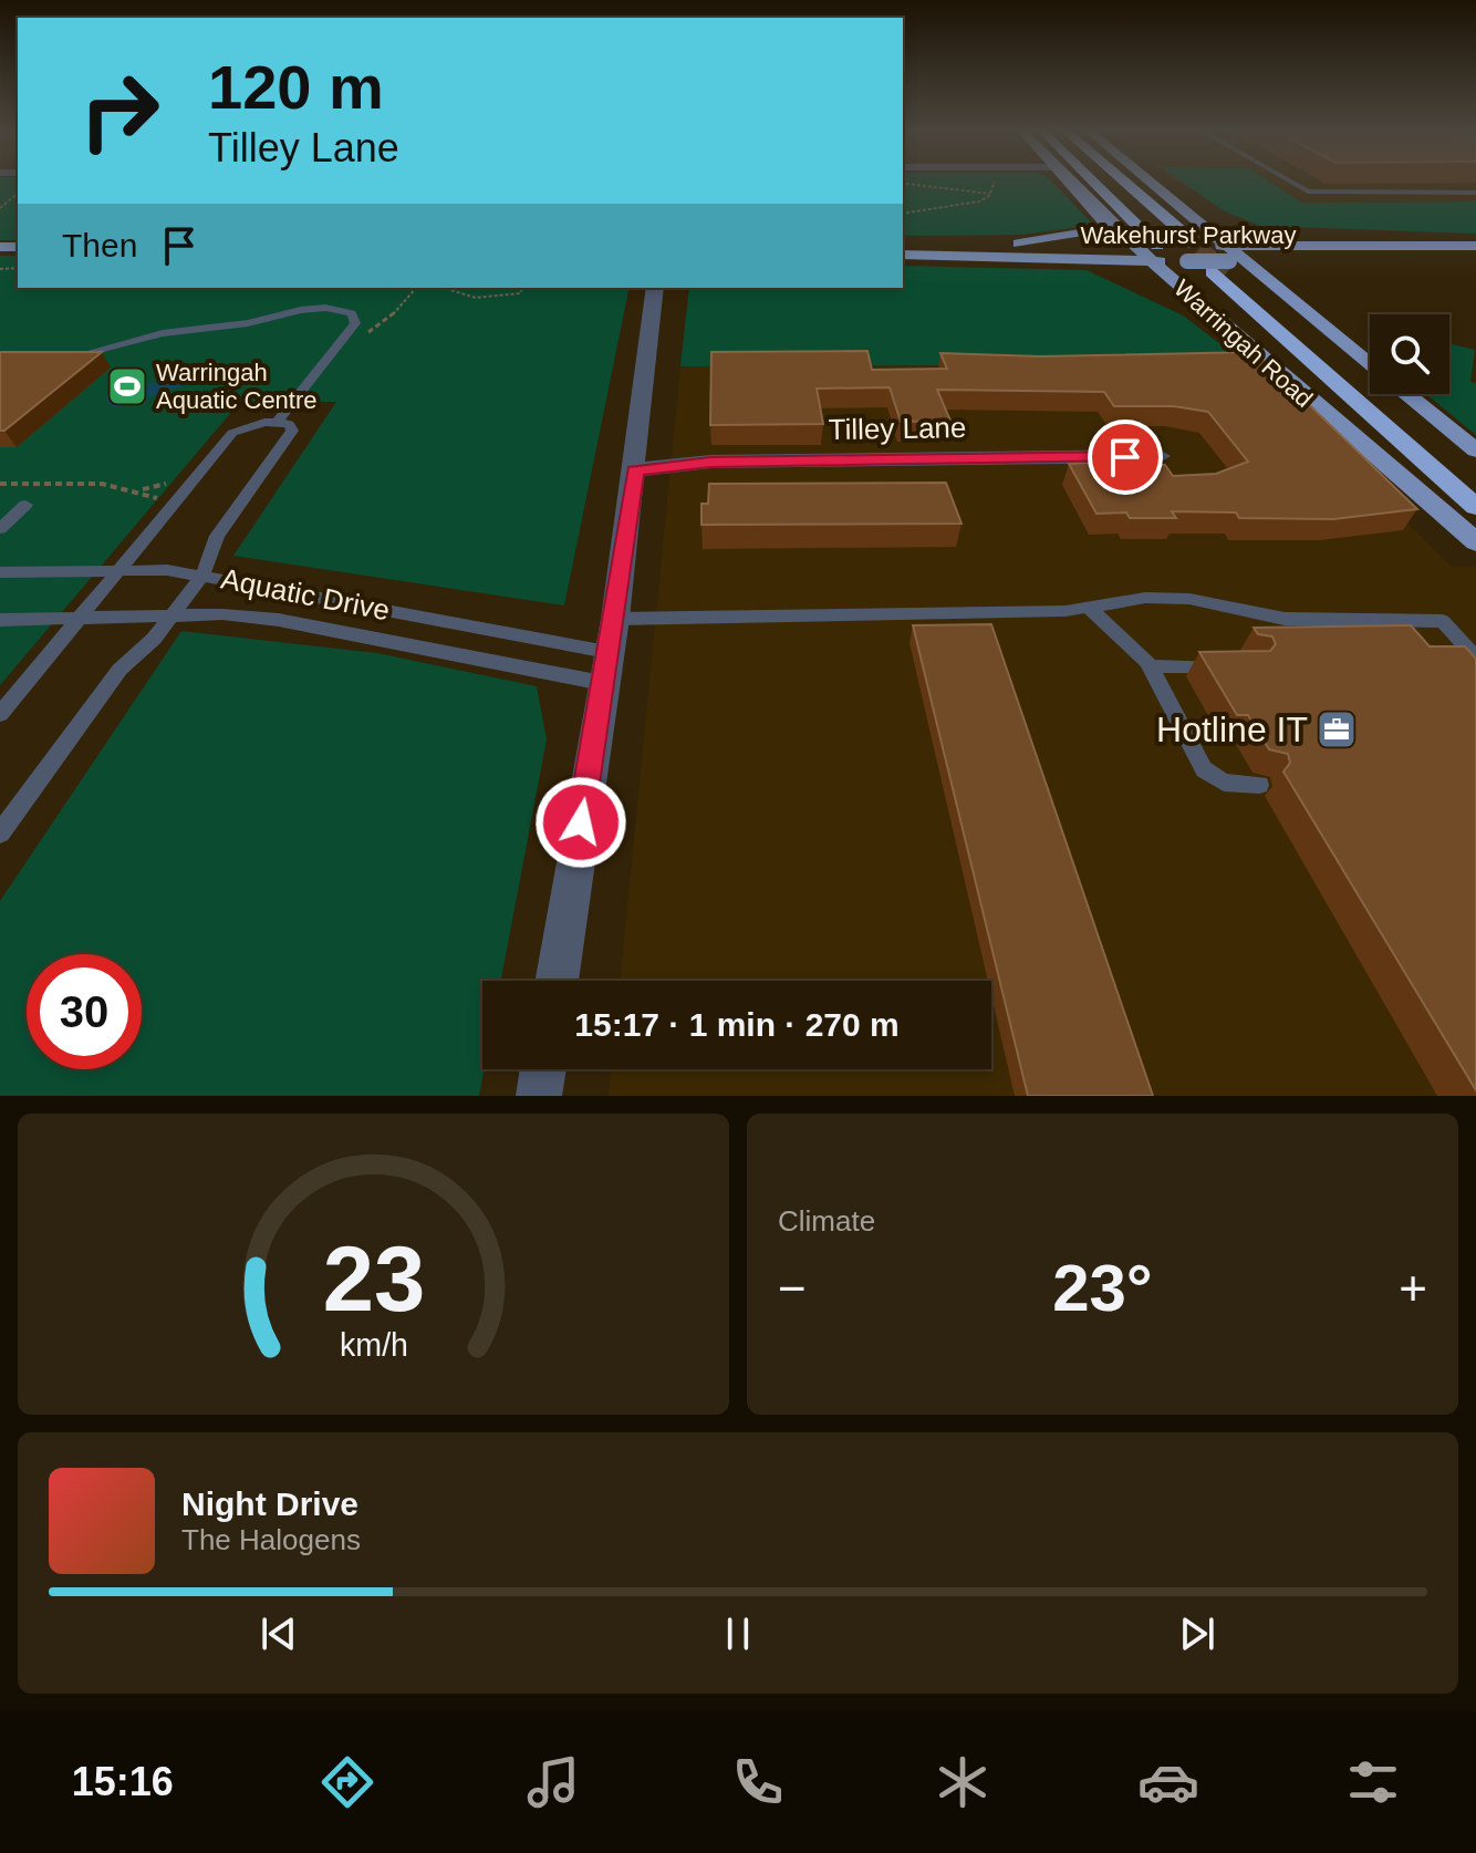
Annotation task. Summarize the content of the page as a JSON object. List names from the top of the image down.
{
  "streets": {
    "highway": ["Warringah Road"],
    "main road": ["Wakehurst Parkway"],
    "street": ["Tilley Lane"],
    "lane": ["Aquatic Drive"]
  },
  "crossings": [
    ["Wakehurst Parkway", "Warringah Road"]
  ],
  "places": {
    "sports": ["Warringah Aquatic Centre"],
    "office": ["Hotline IT"]
  },
  "page": {
    "turn": ["120 m", "Tilley Lane"],
    "then": "Then",
    "limit": "30",
    "trip": "15:17 · 1 min · 270 m",
    "tile": "Climate",
    "heat": ["−", "23°", "+"],
    "song": ["Night Drive", "The Halogens"],
    "tabs": "15:16",
    "gauge": ["23", "km/h"]
  }
}
